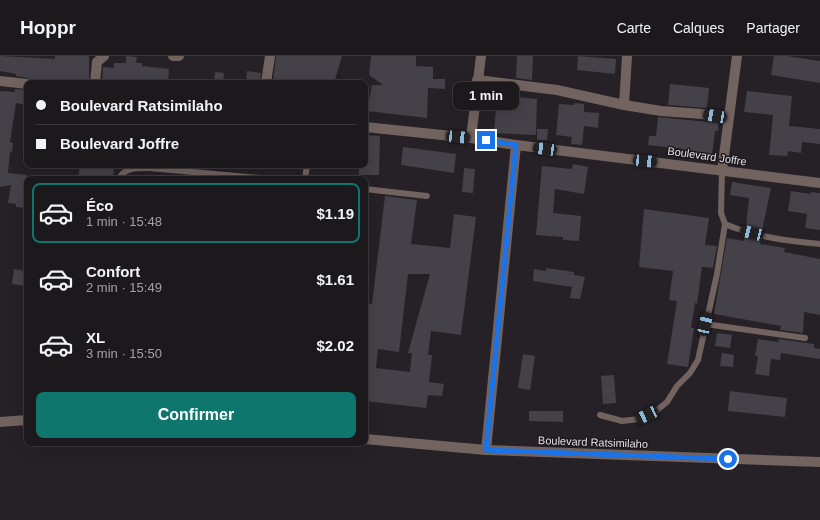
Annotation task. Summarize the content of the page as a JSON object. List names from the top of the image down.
{
  "streets": {
    "street": ["Boulevard Joffre", "Boulevard Ratsimilaho"]
  },
  "page": {
    "header": "Hoppr",
    "nav": ["Carte", "Calques", "Partager"],
    "banner": ["Boulevard Ratsimilaho", "Boulevard Joffre"],
    "bubble": "1 min",
    "list": [
      {
        "name": "Éco",
        "note": "1 min · 15:48",
        "value": "$1.19"
      },
      {
        "name": "Confort",
        "note": "2 min · 15:49",
        "value": "$1.61"
      },
      {
        "name": "XL",
        "note": "3 min · 15:50",
        "value": "$2.02"
      }
    ],
    "buttons": "Confirmer"
  }
}
